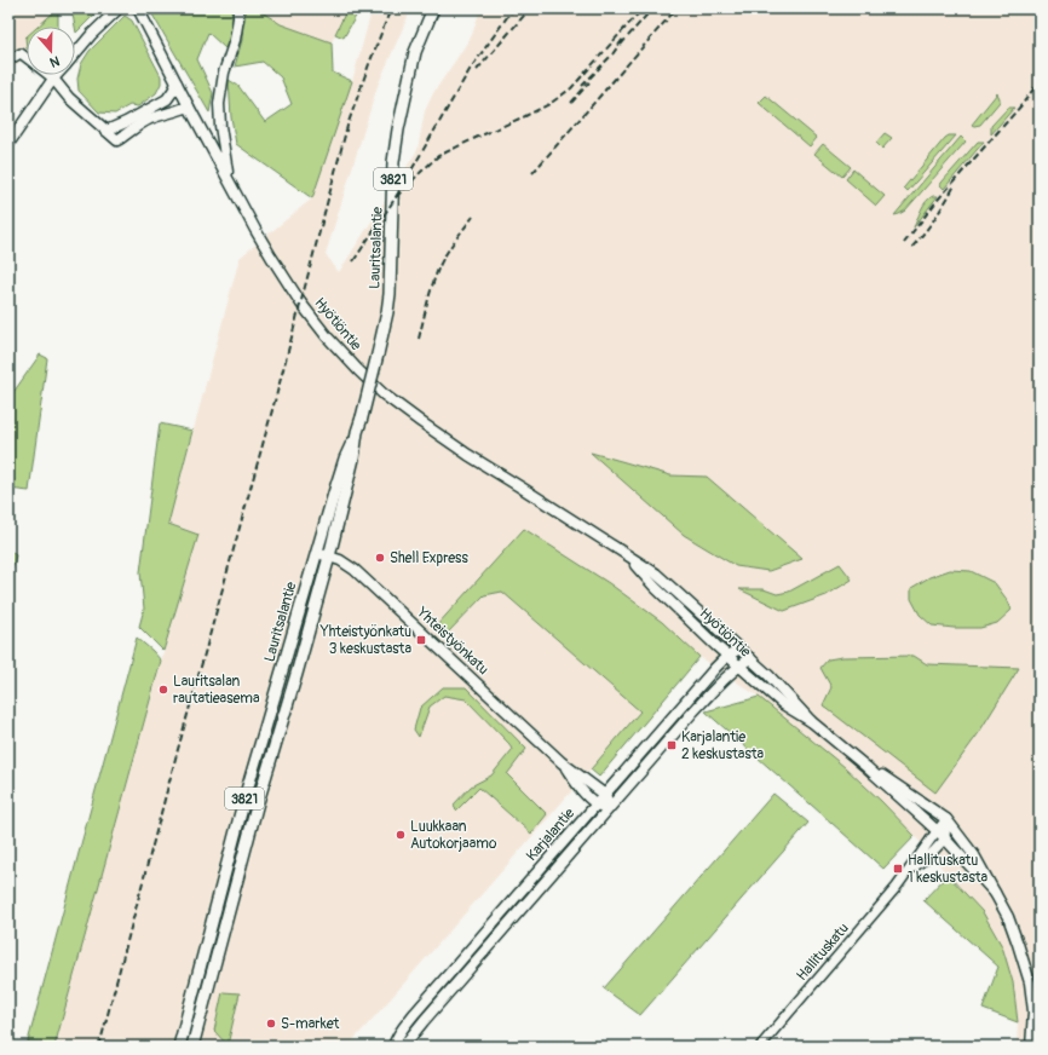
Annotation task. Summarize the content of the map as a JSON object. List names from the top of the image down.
{
  "streets": {
    "main road": [
      "3821",
      "Lauritsalantie",
      "Hyötiöntie",
      "Yhteistyönkatu",
      "Karjalantie"
    ],
    "street": ["Hallituskatu"]
  },
  "crossings": [
    ["Lauritsalantie", "Yhteistyönkatu"],
    ["Hyötiöntie", "Karjalantie"],
    ["Hyötiöntie", "Hallituskatu"],
    ["Yhteistyönkatu", "Karjalantie"]
  ],
  "places": {
    "other": [
      "Shell Express",
      "Lauritsalan rautatieasema",
      "Luukkaan Autokorjaamo",
      "S-market"
    ],
    "transit": ["Yhteistyönkatu 3 keskustasta", "Karjalantie 2 keskustasta", "Hallituskatu 1 keskustasta"]
  },
  "north": "bottom"
}
